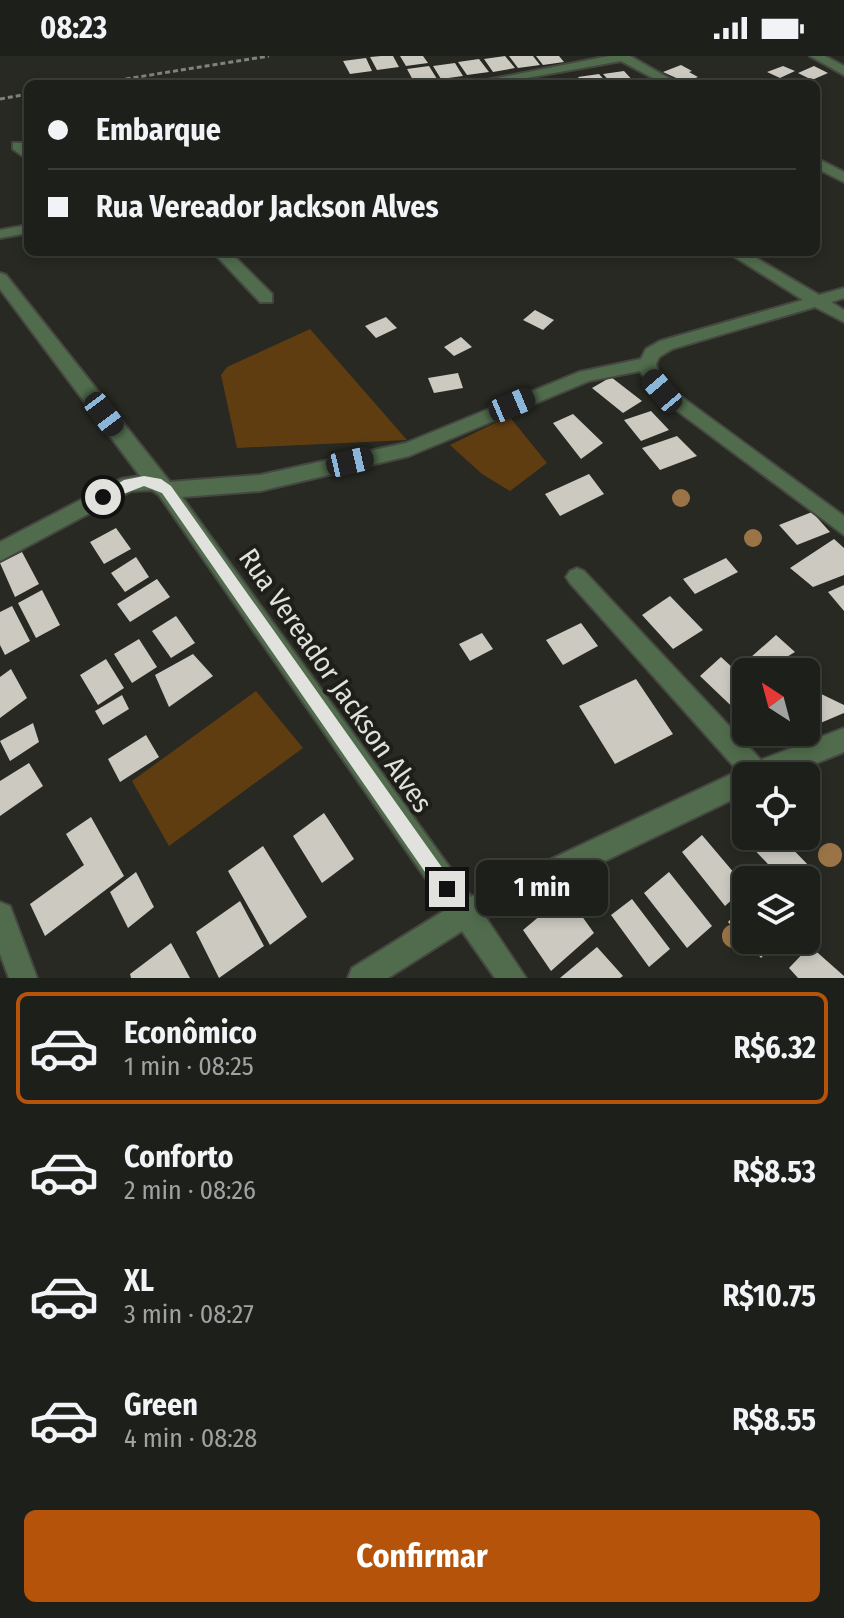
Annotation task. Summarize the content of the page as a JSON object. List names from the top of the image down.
{
  "streets": {
    "street": ["Rua Vereador Jackson Alves"]
  },
  "north": "top left",
  "page": {
    "status": "08:23",
    "banner": ["Embarque", "Rua Vereador Jackson Alves"],
    "bubble": "1 min",
    "list": [
      {
        "name": "Econômico",
        "note": "1 min · 08:25",
        "value": "R$6.32"
      },
      {
        "name": "Conforto",
        "note": "2 min · 08:26",
        "value": "R$8.53"
      },
      {
        "name": "XL",
        "note": "3 min · 08:27",
        "value": "R$10.75"
      },
      {
        "name": "Green",
        "note": "4 min · 08:28",
        "value": "R$8.55"
      }
    ],
    "buttons": "Confirmar"
  }
}
